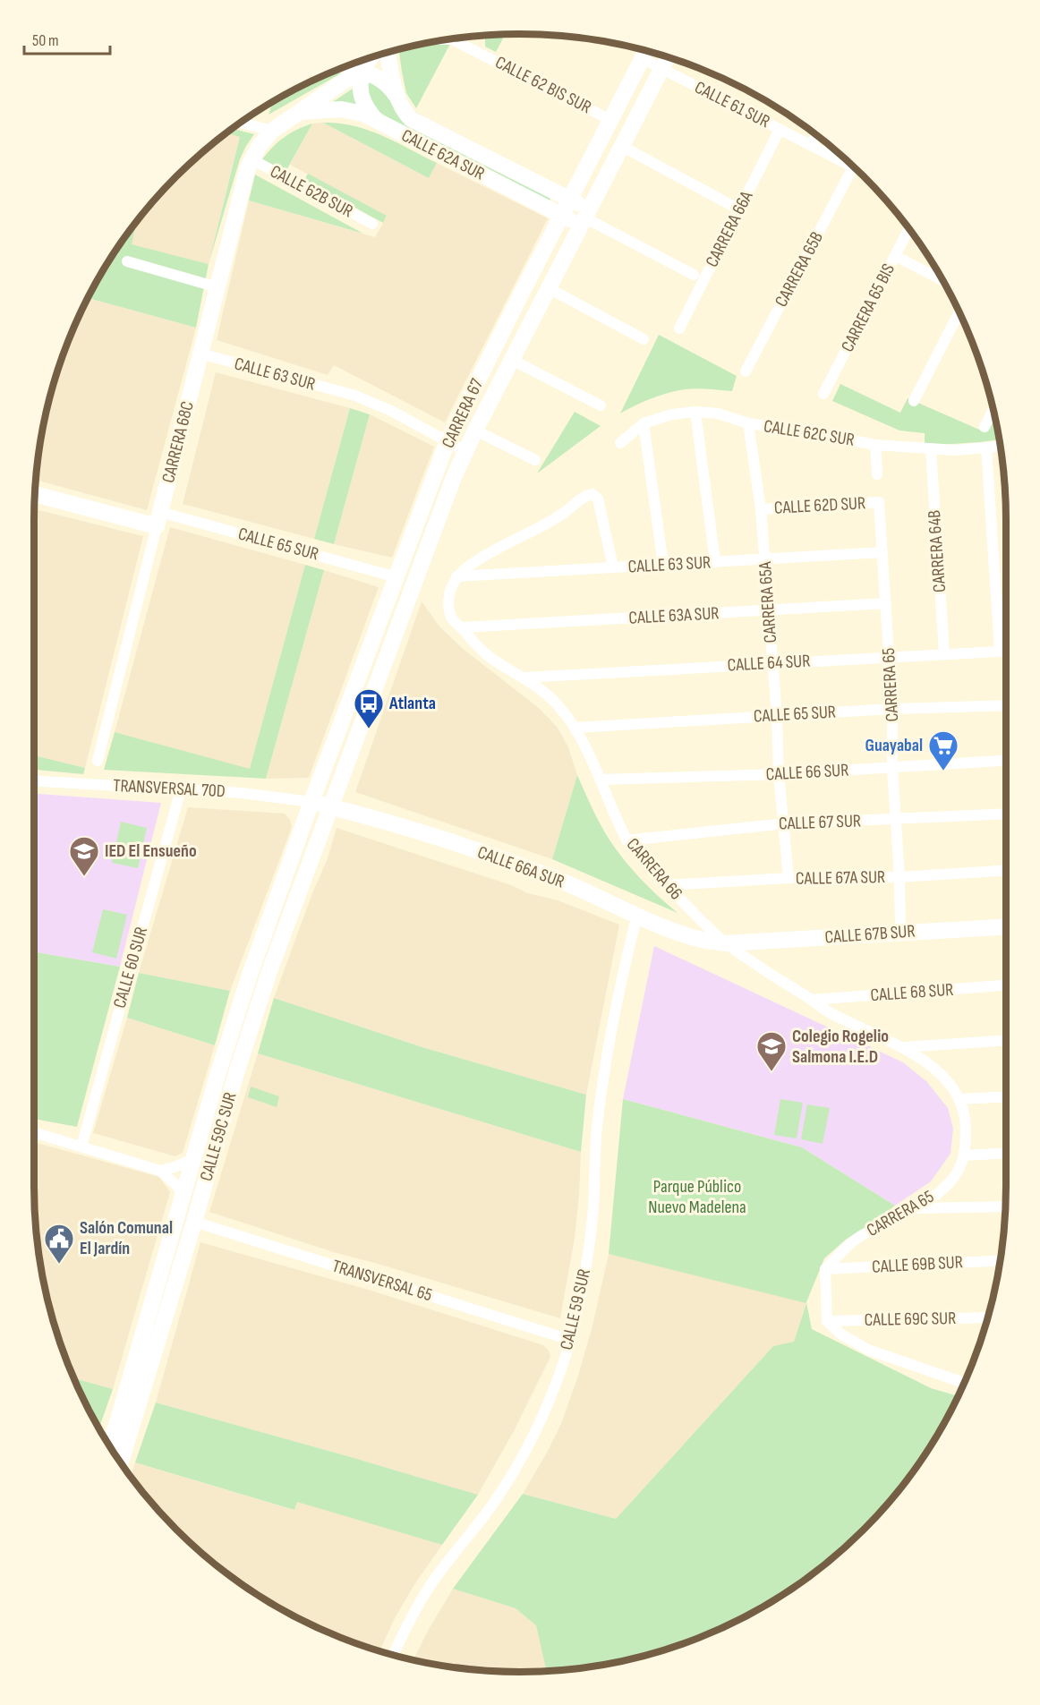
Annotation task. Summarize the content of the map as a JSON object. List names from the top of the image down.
{
  "streets": {
    "street": [
      "CALLE 62 BIS SUR",
      "CALLE 61 SUR",
      "CALLE 62A SUR",
      "CALLE 62B SUR",
      "CARRERA 66A",
      "CARRERA 65B",
      "CARRERA 65 BIS",
      "CALLE 63 SUR",
      "CARRERA 67",
      "CALLE 62C SUR",
      "CARRERA 68C",
      "CALLE 62D SUR",
      "CALLE 65 SUR",
      "CARRERA 64B",
      "CARRERA 65A",
      "CALLE 63A SUR",
      "CALLE 64 SUR",
      "CARRERA 65",
      "CALLE 66 SUR",
      "TRANSVERSAL 70D",
      "CALLE 67 SUR",
      "CALLE 66A SUR",
      "CARRERA 66",
      "CALLE 67A SUR",
      "CALLE 67B SUR",
      "CALLE 60 SUR",
      "CALLE 68 SUR",
      "CALLE 59C SUR",
      "CALLE 69B SUR",
      "TRANSVERSAL 65",
      "CALLE 59 SUR",
      "CALLE 69C SUR"
    ]
  },
  "crossings": [
    ["CALLE 62 BIS SUR", "CARRERA 67"],
    ["CALLE 61 SUR", "CARRERA 66A"],
    ["CALLE 61 SUR", "CARRERA 65B"],
    ["CALLE 61 SUR", "CARRERA 67"],
    ["CALLE 62A SUR", "CARRERA 67"],
    ["CALLE 62A SUR", "CARRERA 68C"],
    ["CALLE 62B SUR", "CARRERA 68C"],
    ["CALLE 63 SUR", "CARRERA 67"],
    ["CALLE 63 SUR", "CARRERA 68C"],
    ["CALLE 63 SUR", "CARRERA 65A"],
    ["CALLE 63 SUR", "CARRERA 65"],
    ["CALLE 63 SUR", "CARRERA 66"],
    ["CARRERA 67", "CALLE 65 SUR"],
    ["CARRERA 67", "TRANSVERSAL 70D"],
    ["CARRERA 67", "CALLE 66A SUR"],
    ["CARRERA 67", "CALLE 59C SUR"],
    ["CALLE 62C SUR", "CARRERA 64B"],
    ["CALLE 62C SUR", "CARRERA 65A"],
    ["CARRERA 68C", "CALLE 65 SUR"],
    ["CALLE 62D SUR", "CARRERA 65A"],
    ["CALLE 62D SUR", "CARRERA 65"],
    ["CALLE 65 SUR", "CARRERA 65A"],
    ["CALLE 65 SUR", "CARRERA 65"],
    ["CALLE 65 SUR", "CARRERA 66"],
    ["CARRERA 64B", "CALLE 64 SUR"],
    ["CARRERA 65A", "CALLE 63A SUR"],
    ["CARRERA 65A", "CALLE 64 SUR"],
    ["CARRERA 65A", "CALLE 66 SUR"],
    ["CARRERA 65A", "CALLE 67 SUR"],
    ["CARRERA 65A", "CALLE 67A SUR"],
    ["CALLE 63A SUR", "CARRERA 65"],
    ["CALLE 63A SUR", "CARRERA 66"],
    ["CALLE 64 SUR", "CARRERA 65"],
    ["CALLE 64 SUR", "CARRERA 66"],
    ["CARRERA 65", "CALLE 66 SUR"],
    ["CARRERA 65", "CALLE 67 SUR"],
    ["CARRERA 65", "CARRERA 66"],
    ["CARRERA 65", "CALLE 67A SUR"],
    ["CARRERA 65", "CALLE 67B SUR"],
    ["CARRERA 65", "CALLE 69B SUR"],
    ["CALLE 66 SUR", "CARRERA 66"],
    ["TRANSVERSAL 70D", "CALLE 66A SUR"],
    ["TRANSVERSAL 70D", "CALLE 60 SUR"],
    ["TRANSVERSAL 70D", "CALLE 59C SUR"],
    ["CALLE 67 SUR", "CARRERA 66"],
    ["CALLE 66A SUR", "CARRERA 66"],
    ["CALLE 66A SUR", "CALLE 67B SUR"],
    ["CALLE 66A SUR", "CALLE 59C SUR"],
    ["CALLE 66A SUR", "CALLE 59 SUR"],
    ["CARRERA 66", "CALLE 67A SUR"],
    ["CARRERA 66", "CALLE 67B SUR"],
    ["CARRERA 66", "CALLE 68 SUR"],
    ["CALLE 59C SUR", "TRANSVERSAL 65"],
    ["TRANSVERSAL 65", "CALLE 59 SUR"]
  ],
  "parks": ["Parque Público Nuevo Madelena"],
  "places": {
    "bus stop": ["Atlanta"],
    "supermarket": ["Guayabal"],
    "school or university": ["IED El Ensueño", "Colegio Rogelio Salmona I.E.D"],
    "public building": ["Salón Comunal El Jardín"]
  },
  "scale_bar": "50 m"
}
